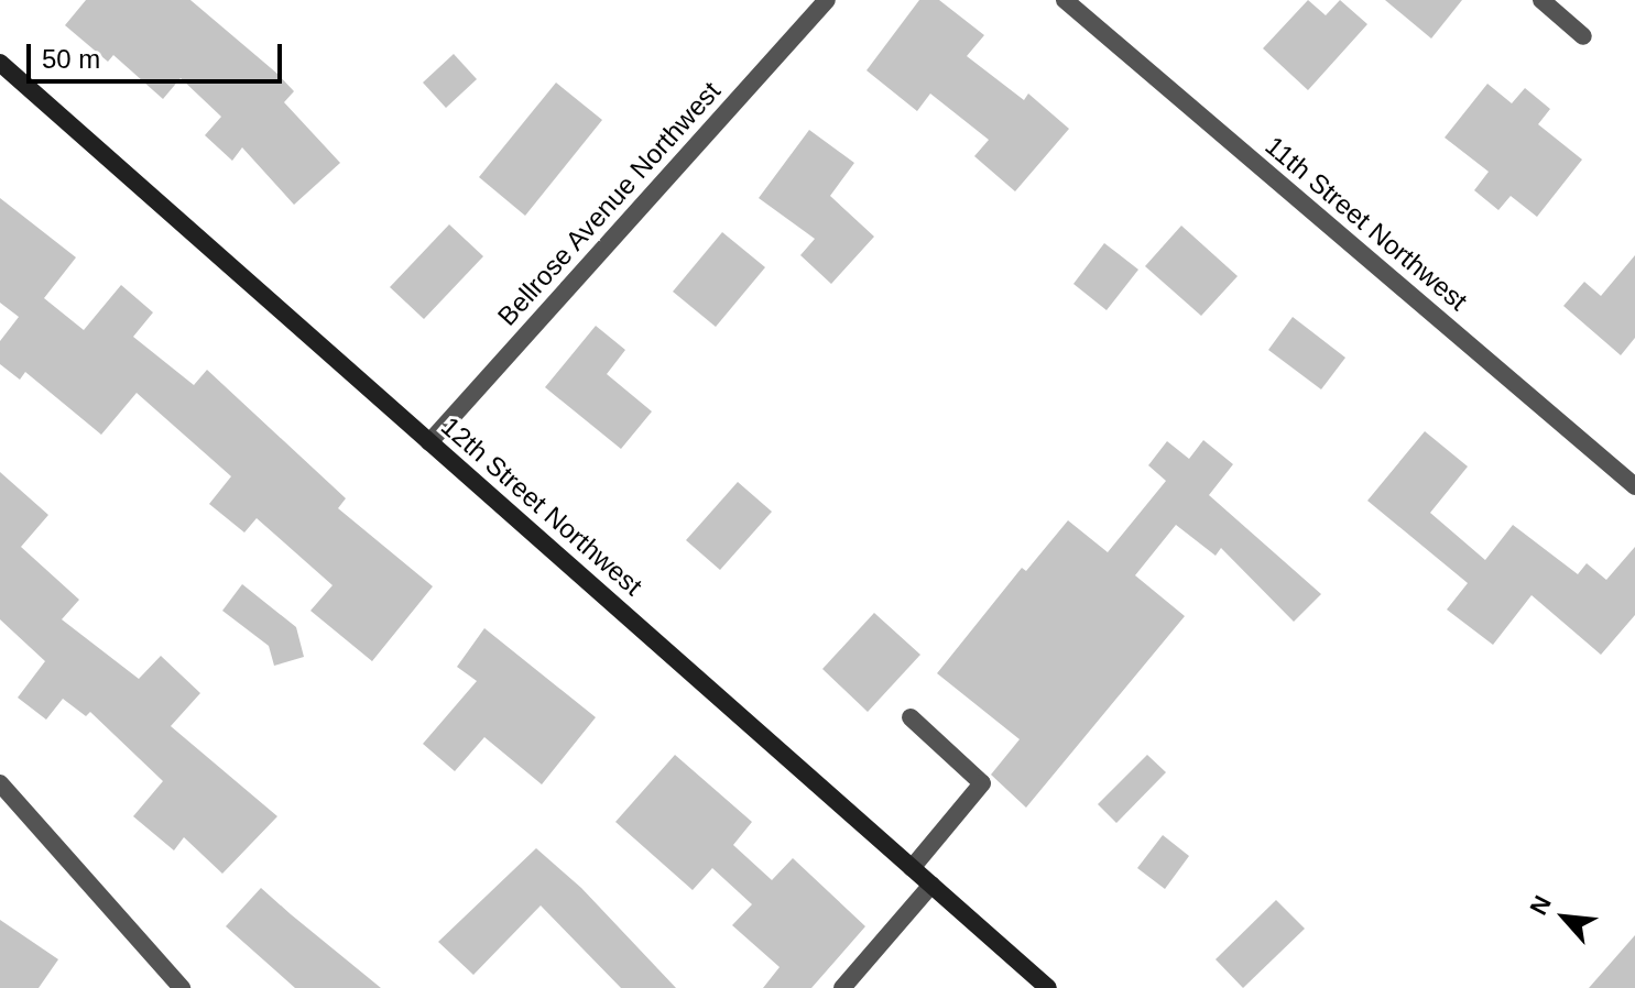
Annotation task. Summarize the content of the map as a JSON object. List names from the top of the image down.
{
  "streets": {
    "street": ["Bellrose Avenue Northwest", "11th Street Northwest", "12th Street Northwest"]
  },
  "crossings": [
    ["Bellrose Avenue Northwest", "12th Street Northwest"]
  ],
  "scale_bar": "50 m",
  "north": "top left"
}
